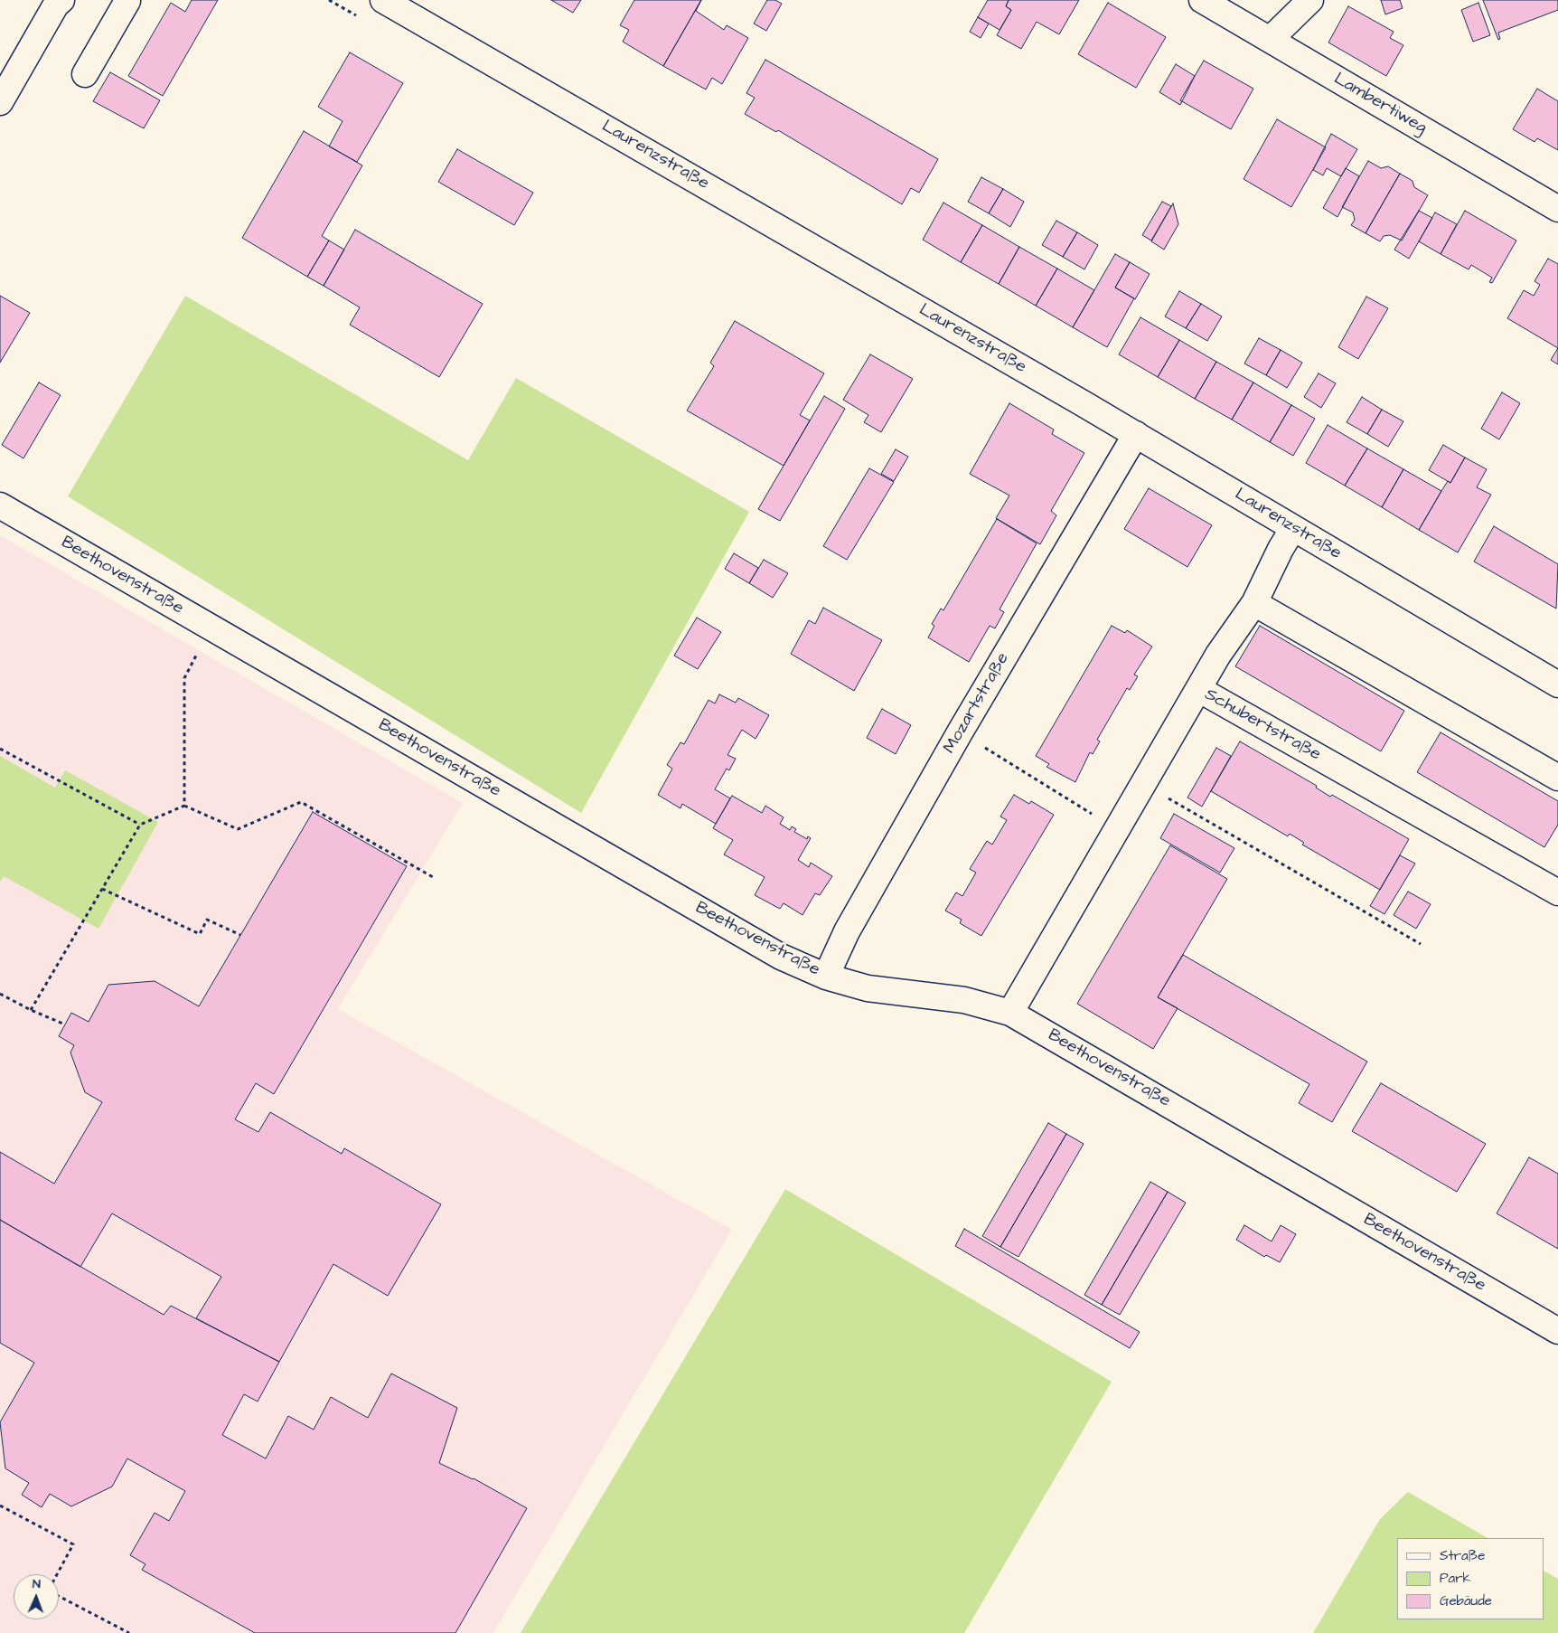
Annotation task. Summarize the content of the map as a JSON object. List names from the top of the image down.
{
  "streets": {
    "street": [
      "Lambertiweg",
      "Laurenzstraße",
      "Beethovenstraße",
      "Mozartstraße",
      "Schubertstraße"
    ]
  },
  "crossings": [
    ["Laurenzstraße", "Mozartstraße"],
    ["Beethovenstraße", "Mozartstraße"],
    ["Beethovenstraße", "Schubertstraße"]
  ],
  "legend": ["Straße", "Park", "Gebäude"],
  "north": "top"
}
